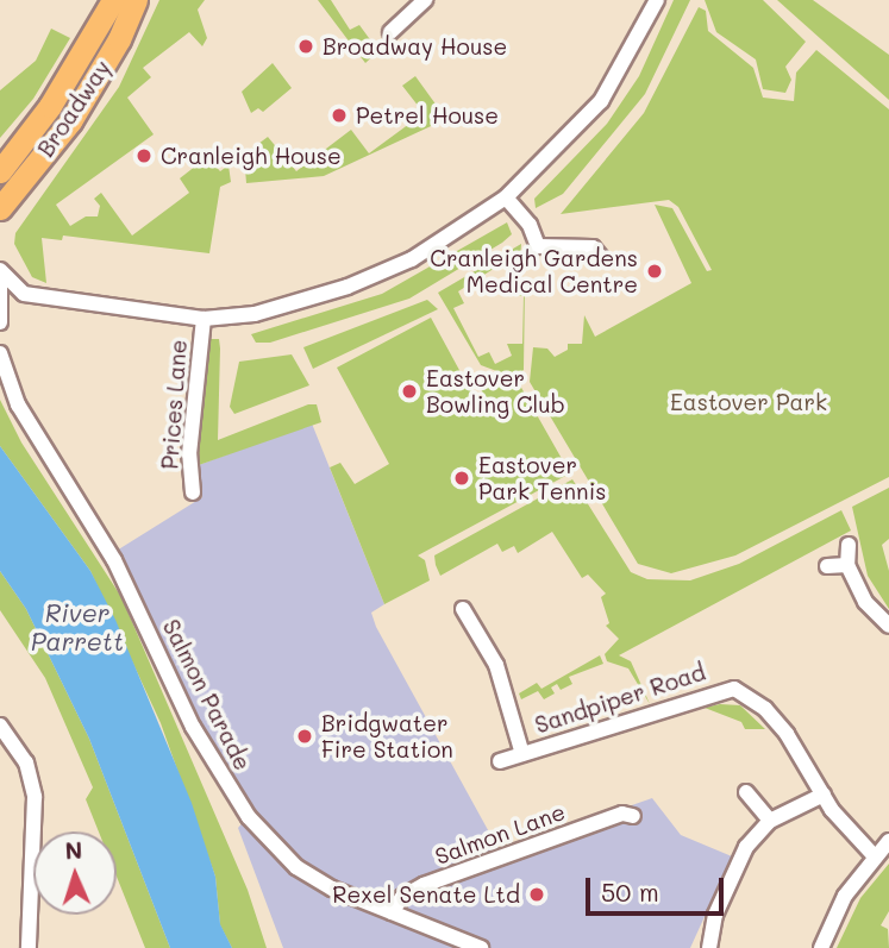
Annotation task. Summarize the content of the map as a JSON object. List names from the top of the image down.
{
  "streets": {
    "main road": ["Broadway"],
    "street": [
      "Prices Lane",
      "Salmon Parade",
      "Sandpiper Road",
      "Salmon Lane"
    ]
  },
  "crossings": [
    ["Salmon Parade", "Salmon Lane"]
  ],
  "water": ["River Parrett"],
  "parks": ["Eastover Park"],
  "places": [
    "Broadway House",
    "Petrel House",
    "Cranleigh House",
    "Cranleigh Gardens Medical Centre",
    "Eastover Bowling Club",
    "Eastover Park Tennis",
    "Bridgwater Fire Station",
    "Rexel Senate Ltd"
  ],
  "scale_bar": "50 m",
  "north": "top"
}
